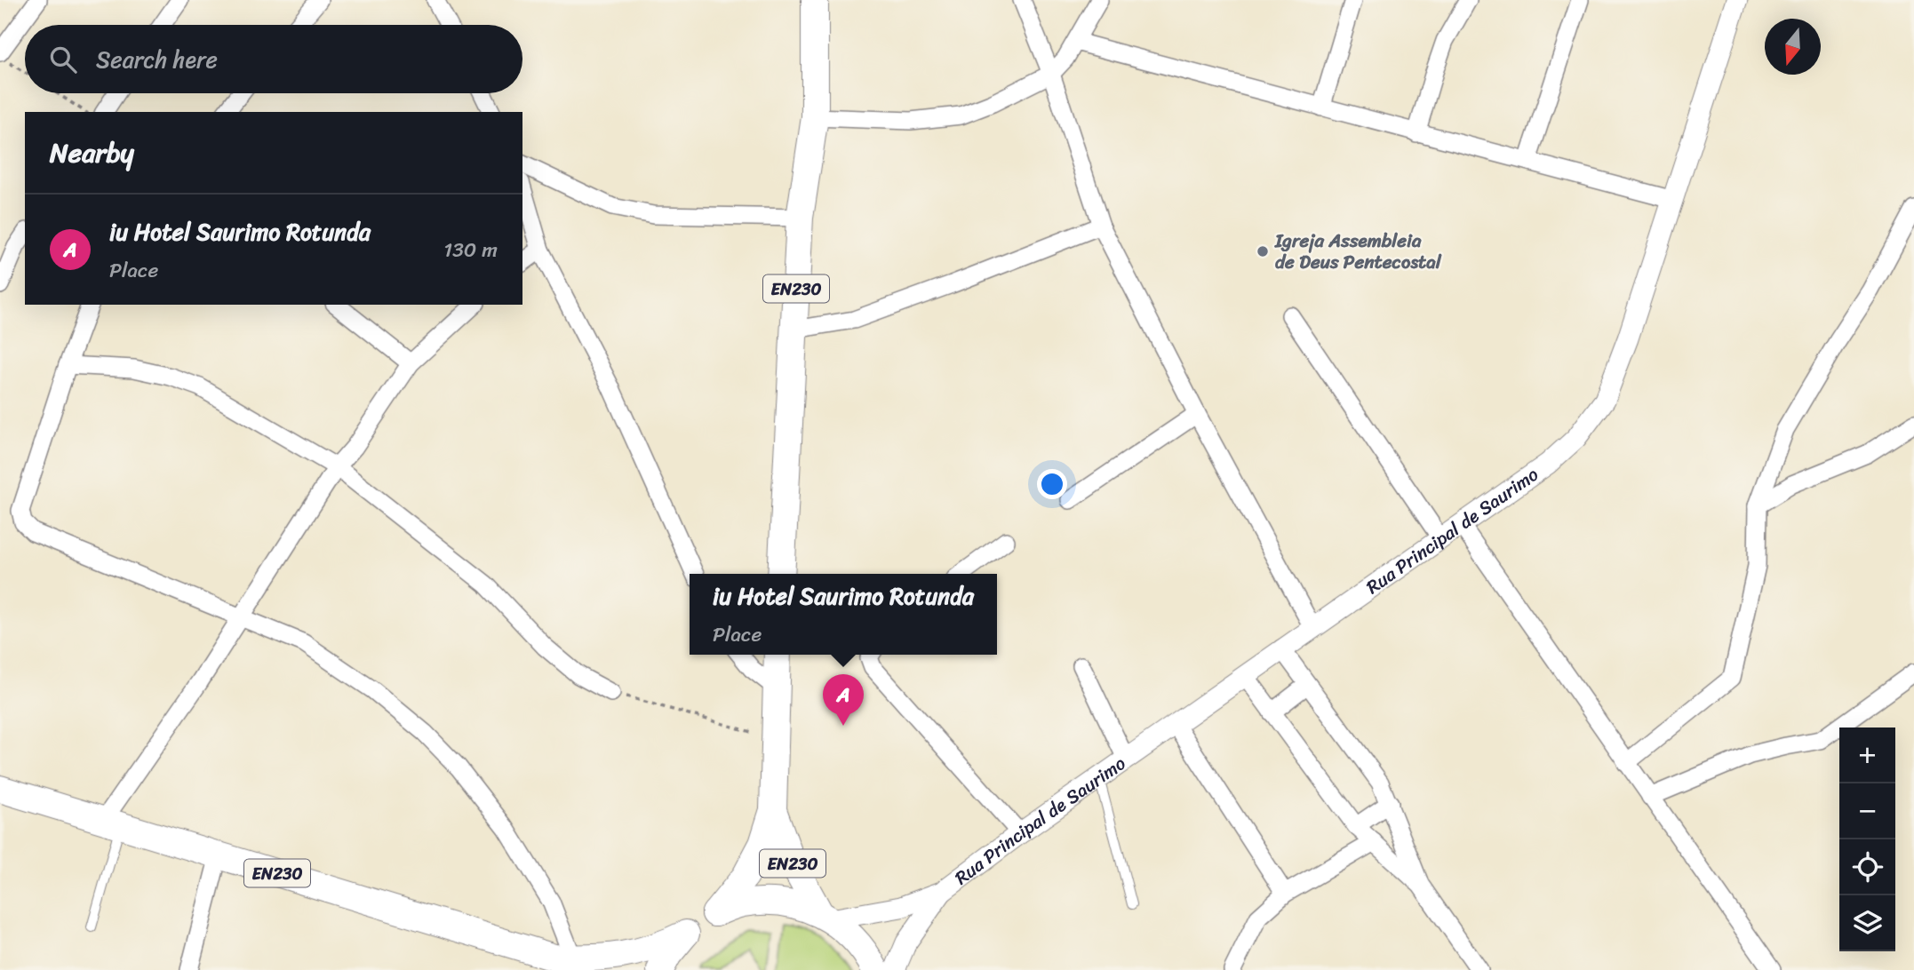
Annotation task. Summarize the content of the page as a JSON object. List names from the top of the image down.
{
  "streets": {
    "main road": ["EN230"],
    "street": ["Rua Principal de Saurimo"]
  },
  "places": ["Igreja Assembleia de Deus Pentecostal"],
  "north": "bottom",
  "page": {
    "search": "Search here",
    "heading": "Nearby",
    "list": [
      {
        "mark": "A",
        "name": "iu Hotel Saurimo Rotunda",
        "note": "Place",
        "value": "130 m"
      }
    ],
    "popup": ["iu Hotel Saurimo Rotunda", "Place"],
    "pins": "A",
    "map_buttons": ["+", "−"]
  }
}
